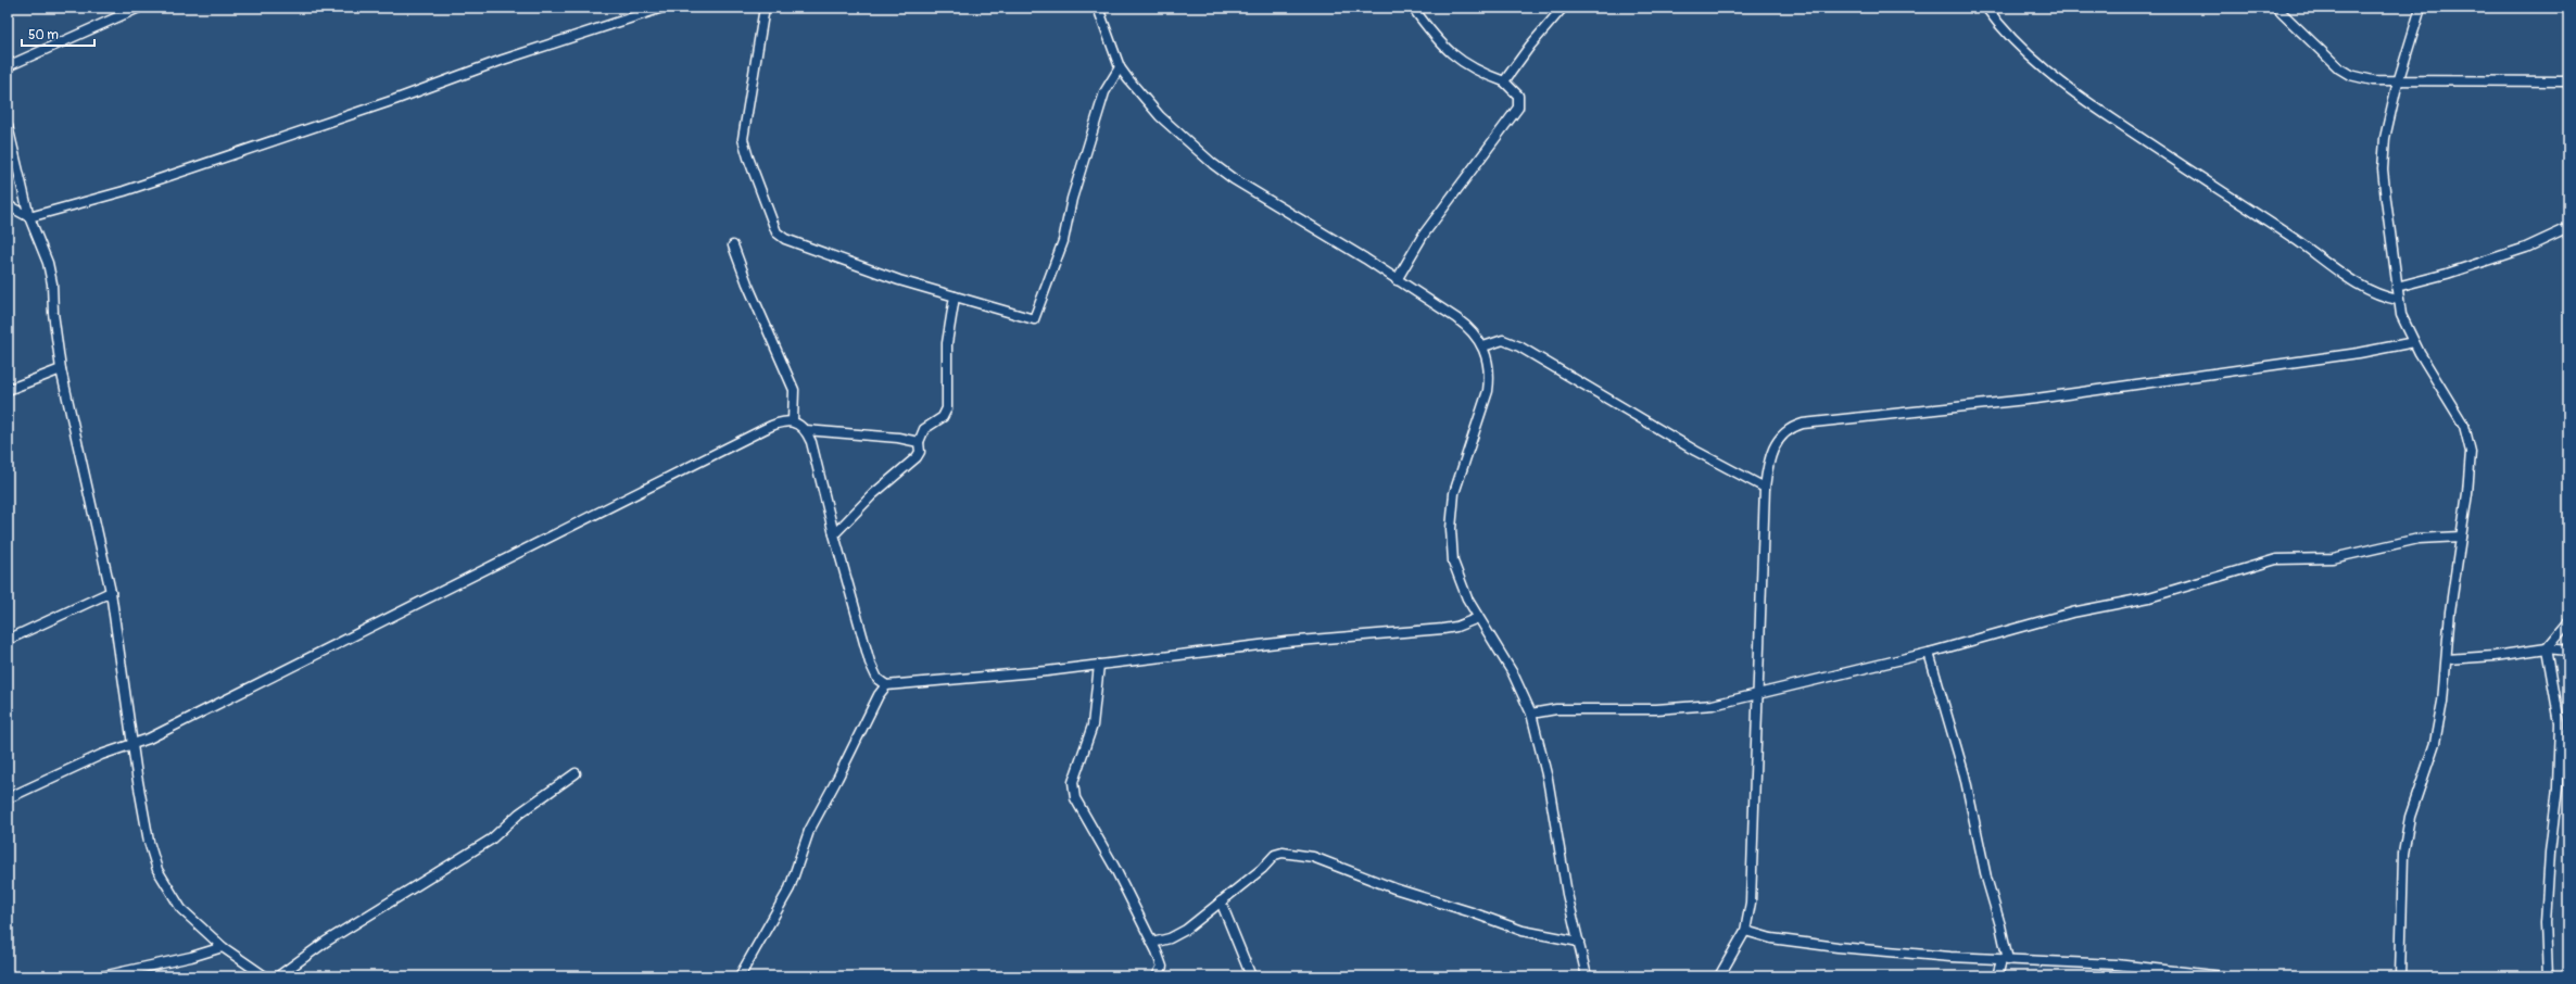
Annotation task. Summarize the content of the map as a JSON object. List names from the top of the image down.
{
  "scale_bar": "50 m"
}
